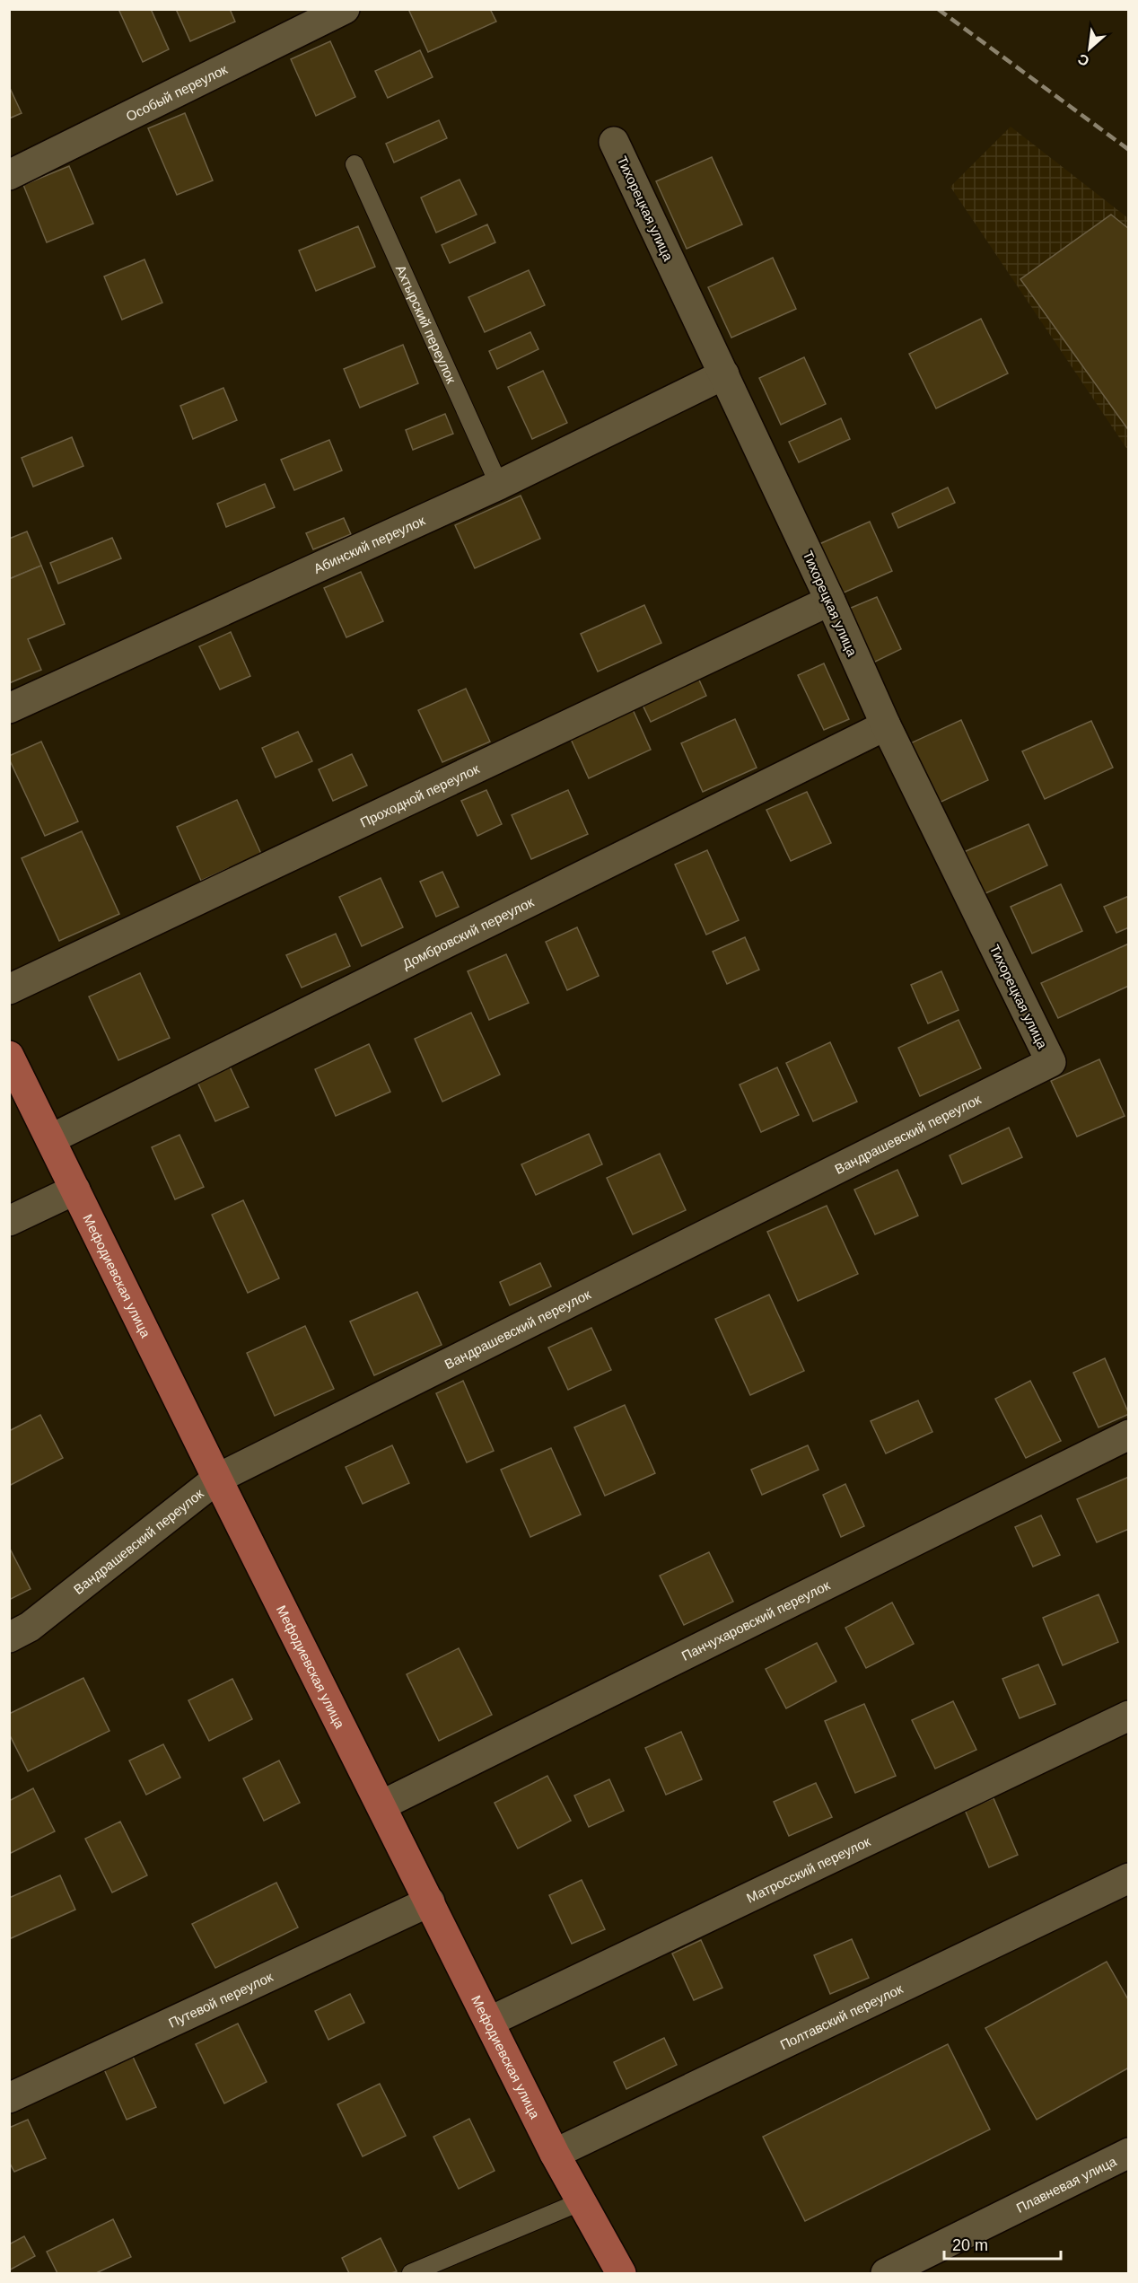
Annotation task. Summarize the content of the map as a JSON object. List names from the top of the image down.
{
  "streets": {
    "main road": ["Мефодиевская улица"],
    "street": [
      "Особый переулок",
      "Тихорецкая улица",
      "Абинский переулок",
      "Проходной переулок",
      "Домбровский переулок",
      "Вандрашевский переулок",
      "Панчухаровский переулок",
      "Матросский переулок",
      "Путевой переулок",
      "Полтавский переулок",
      "Плавневая улица"
    ],
    "lane": ["Ахтырский переулок"]
  },
  "crossings": [
    ["Тихорецкая улица", "Абинский переулок"],
    ["Тихорецкая улица", "Проходной переулок"],
    ["Тихорецкая улица", "Домбровский переулок"],
    ["Тихорецкая улица", "Вандрашевский переулок"],
    ["Ахтырский переулок", "Абинский переулок"],
    ["Домбровский переулок", "Мефодиевская улица"],
    ["Вандрашевский переулок", "Мефодиевская улица"],
    ["Мефодиевская улица", "Панчухаровский переулок"],
    ["Мефодиевская улица", "Матросский переулок"],
    ["Мефодиевская улица", "Путевой переулок"],
    ["Мефодиевская улица", "Полтавский переулок"]
  ],
  "scale_bar": "20 m",
  "north": "bottom left"
}
